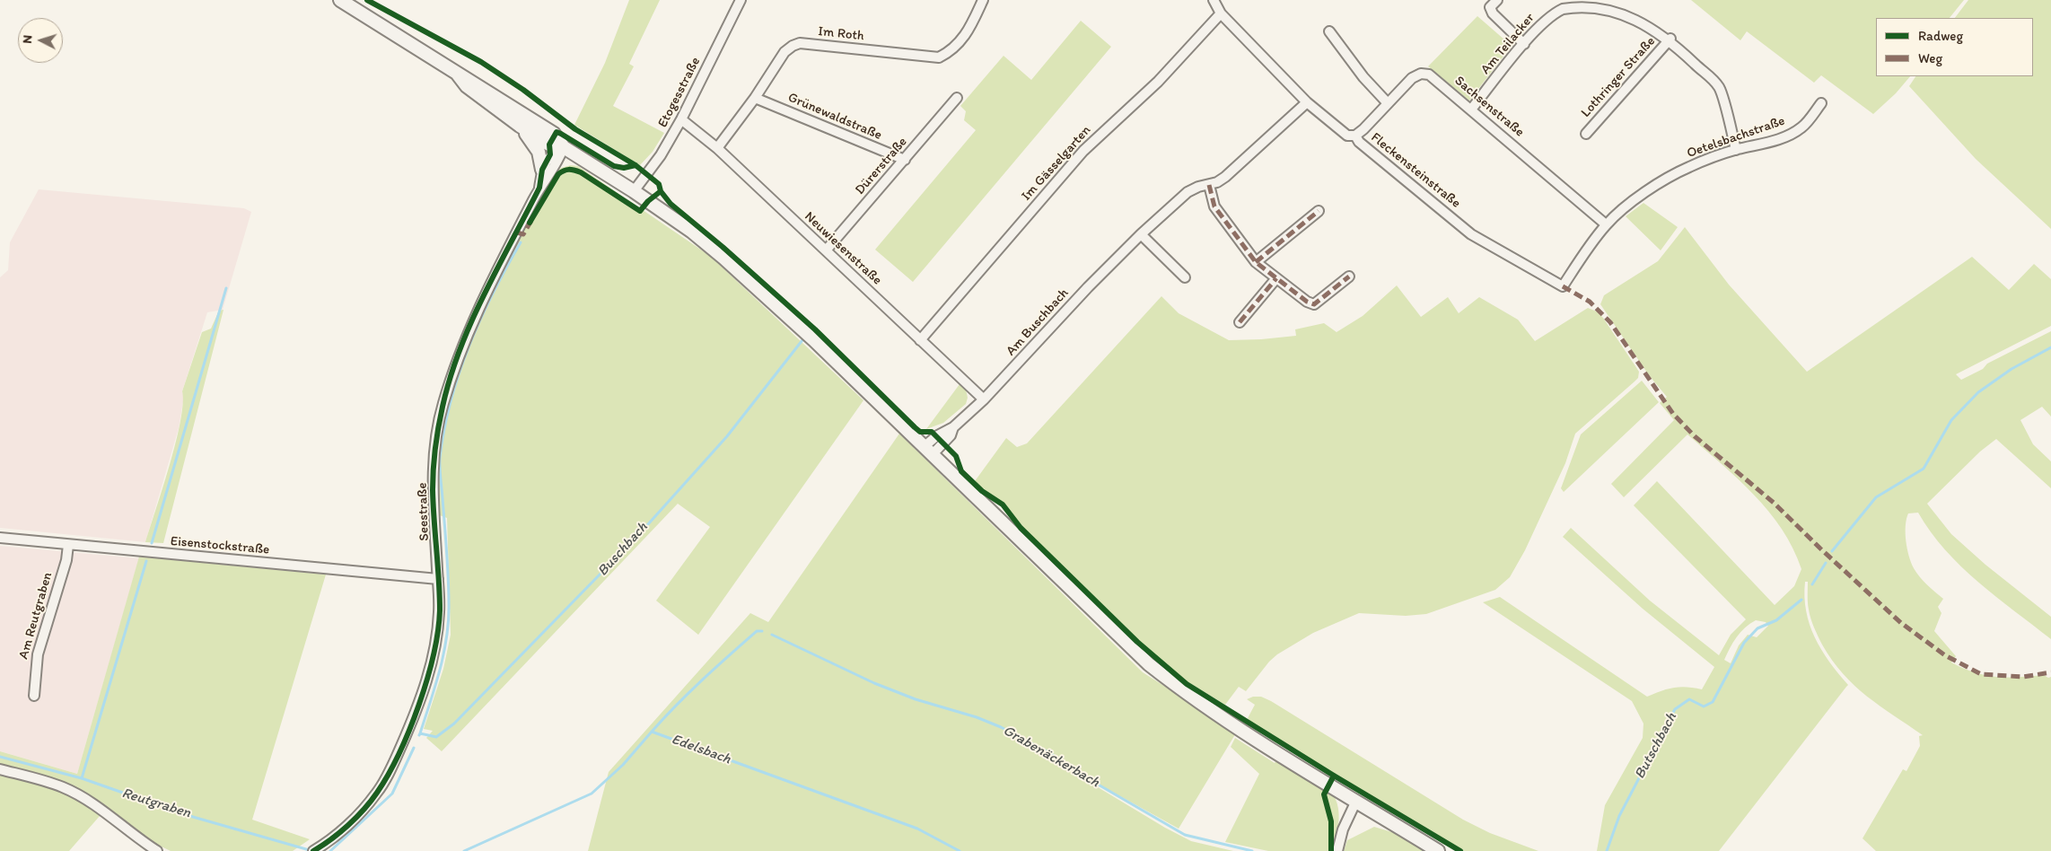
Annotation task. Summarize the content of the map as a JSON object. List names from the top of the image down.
{
  "streets": {
    "street": [
      "Im Roth",
      "Am Teilacker",
      "Lothringer Straße",
      "Etogesstraße",
      "Sachsenstraße",
      "Grünewaldstraße",
      "Oetelsbachstraße",
      "Im Gässelgarten",
      "Dürerstraße",
      "Fleckensteinstraße",
      "Neuwiesenstraße",
      "Am Buschbach",
      "Seestraße",
      "Eisenstockstraße",
      "Am Reutgraben"
    ]
  },
  "crossings": [
    ["Im Roth", "Grünewaldstraße"],
    ["Im Roth", "Neuwiesenstraße"],
    ["Am Teilacker", "Lothringer Straße"],
    ["Am Teilacker", "Sachsenstraße"],
    ["Am Teilacker", "Oetelsbachstraße"],
    ["Etogesstraße", "Neuwiesenstraße"],
    ["Sachsenstraße", "Oetelsbachstraße"],
    ["Sachsenstraße", "Fleckensteinstraße"],
    ["Grünewaldstraße", "Dürerstraße"],
    ["Oetelsbachstraße", "Fleckensteinstraße"],
    ["Im Gässelgarten", "Fleckensteinstraße"],
    ["Im Gässelgarten", "Neuwiesenstraße"],
    ["Dürerstraße", "Neuwiesenstraße"],
    ["Fleckensteinstraße", "Am Buschbach"],
    ["Neuwiesenstraße", "Am Buschbach"],
    ["Seestraße", "Eisenstockstraße"],
    ["Eisenstockstraße", "Am Reutgraben"]
  ],
  "water": [
    "Buschbach",
    "Butschbach",
    "Edelsbach",
    "Grabenäckerbach",
    "Reutgraben"
  ],
  "legend": ["Radweg", "Weg"],
  "north": "left"
}
